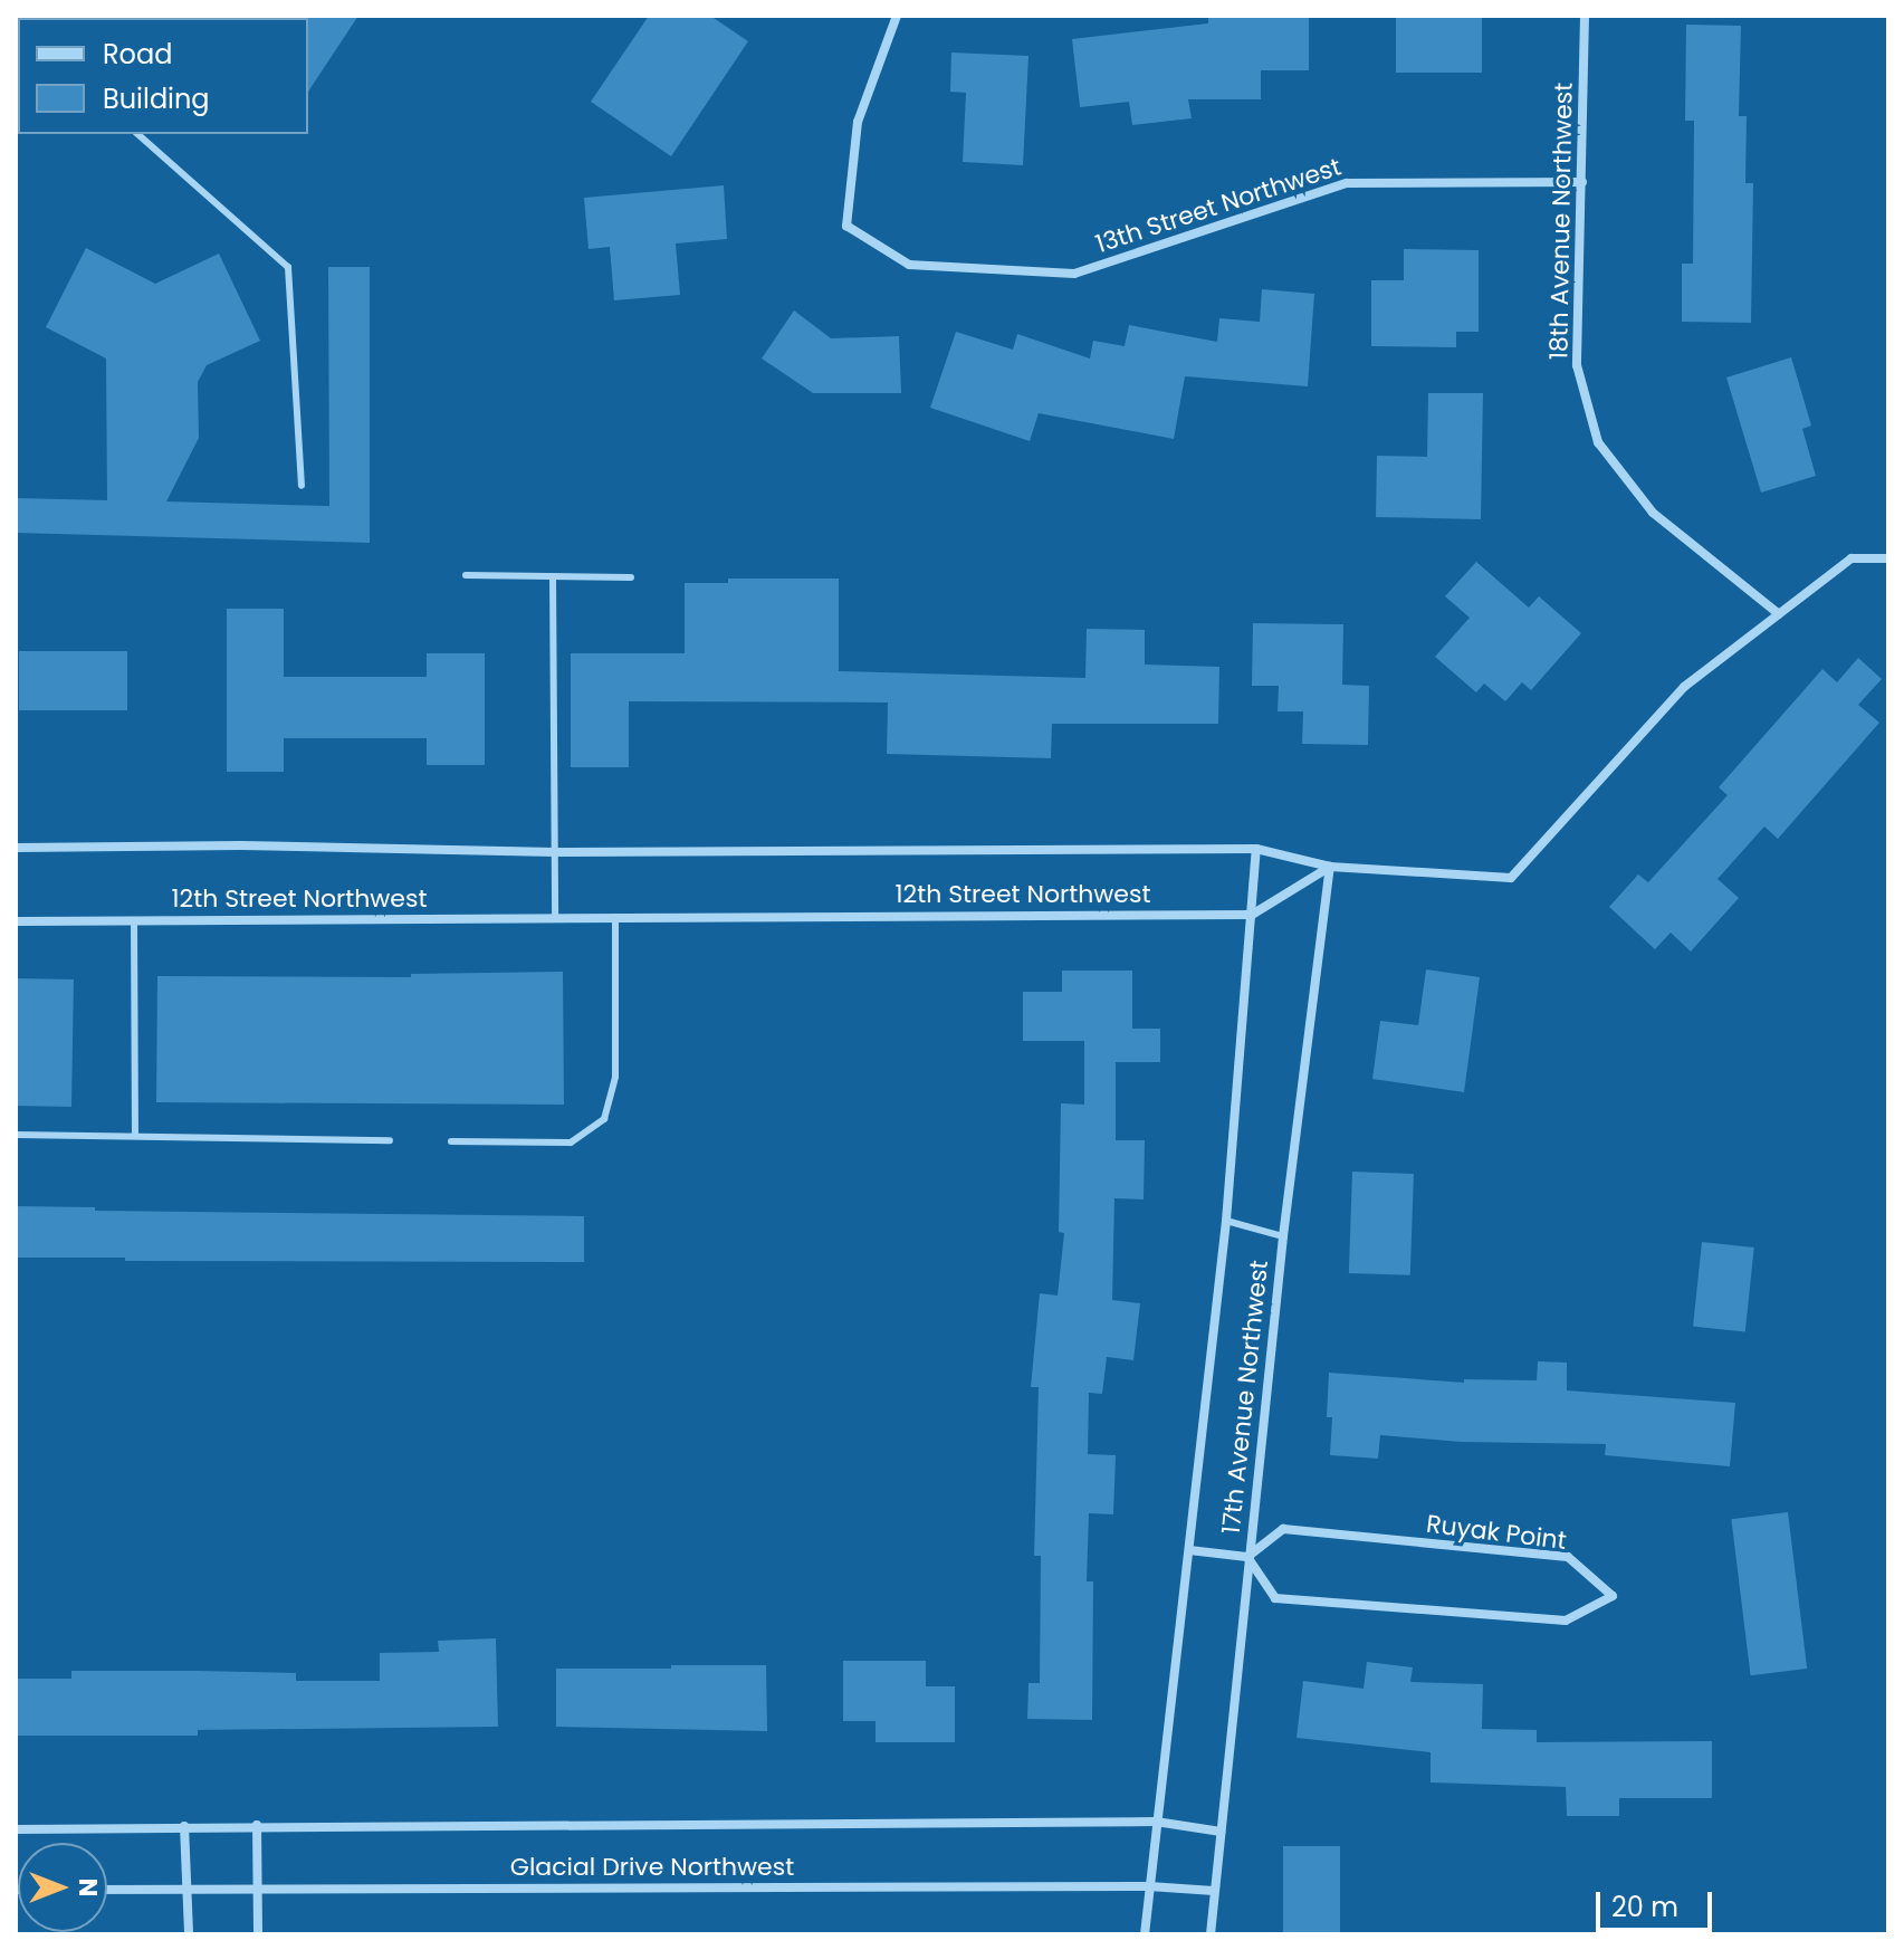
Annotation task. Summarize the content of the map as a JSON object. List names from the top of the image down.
{
  "streets": {
    "street": [
      "13th Street Northwest",
      "18th Avenue Northwest",
      "12th Street Northwest",
      "17th Avenue Northwest",
      "Ruyak Point",
      "Glacial Drive Northwest"
    ]
  },
  "crossings": [
    ["13th Street Northwest", "18th Avenue Northwest"],
    ["17th Avenue Northwest", "Ruyak Point"],
    ["17th Avenue Northwest", "Glacial Drive Northwest"]
  ],
  "legend": ["Road", "Building"],
  "scale_bar": "20 m",
  "north": "right"
}
